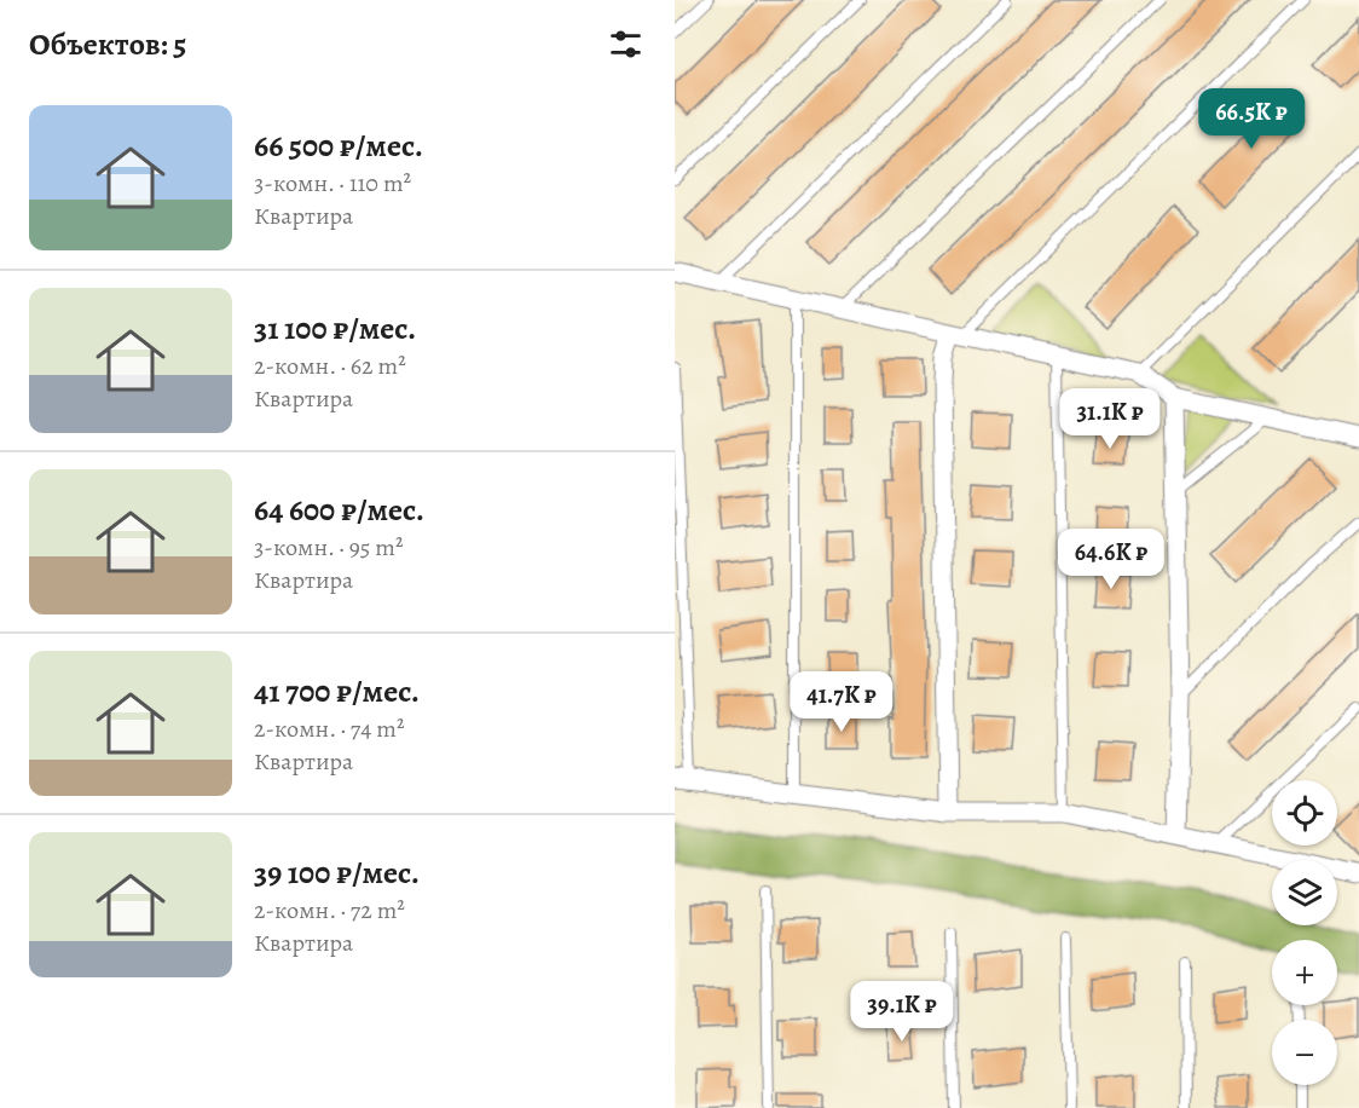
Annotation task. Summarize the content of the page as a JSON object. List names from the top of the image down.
{
  "page": {
    "heading": "Объектов: 5",
    "list": [
      {
        "name": "66 500 ₽/мес.",
        "note": "3-комн. · 110 m² · Квартира"
      },
      {
        "name": "31 100 ₽/мес.",
        "note": "2-комн. · 62 m² · Квартира"
      },
      {
        "name": "64 600 ₽/мес.",
        "note": "3-комн. · 95 m² · Квартира"
      },
      {
        "name": "41 700 ₽/мес.",
        "note": "2-комн. · 74 m² · Квартира"
      },
      {
        "name": "39 100 ₽/мес.",
        "note": "2-комн. · 72 m² · Квартира"
      }
    ],
    "price": [
      "66.5K ₽",
      "31.1K ₽",
      "64.6K ₽",
      "41.7K ₽",
      "39.1K ₽"
    ],
    "map_buttons": ["+", "−"]
  }
}
